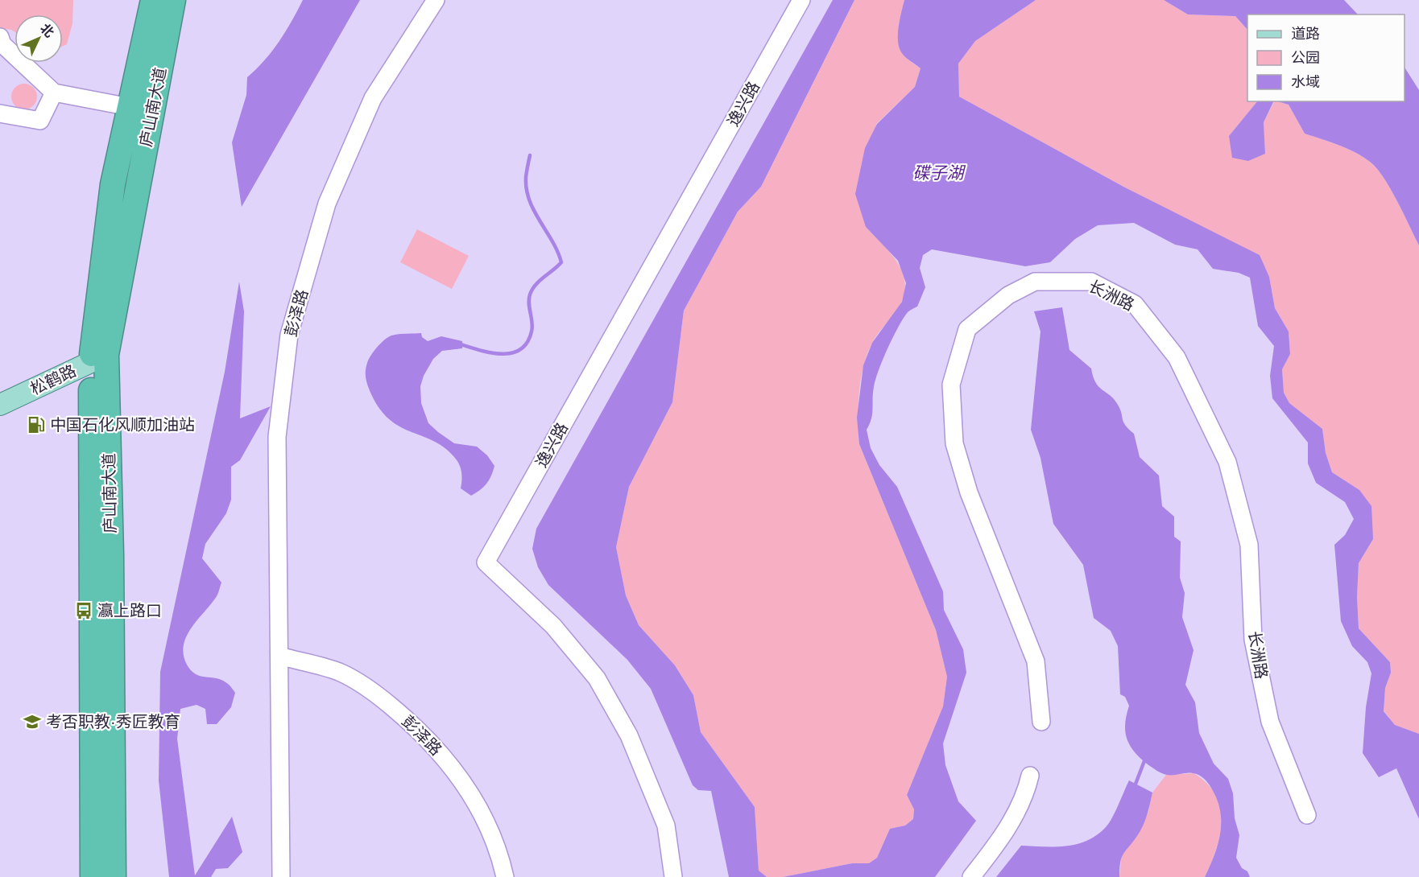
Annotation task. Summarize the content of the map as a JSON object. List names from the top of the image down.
{
  "streets": {
    "highway": ["庐山南大道"],
    "main road": ["松鹤路"],
    "street": ["逸兴路", "长洲路", "彭泽路"]
  },
  "crossings": [
    ["庐山南大道", "松鹤路"]
  ],
  "water": ["碟子湖"],
  "places": {
    "fuel station": ["中国石化风顺加油站"],
    "bus stop": ["瀛上路口"],
    "school or university": ["考否职教·秀匠教育"]
  },
  "legend": ["道路", "公园", "水域"],
  "north": "top right"
}
